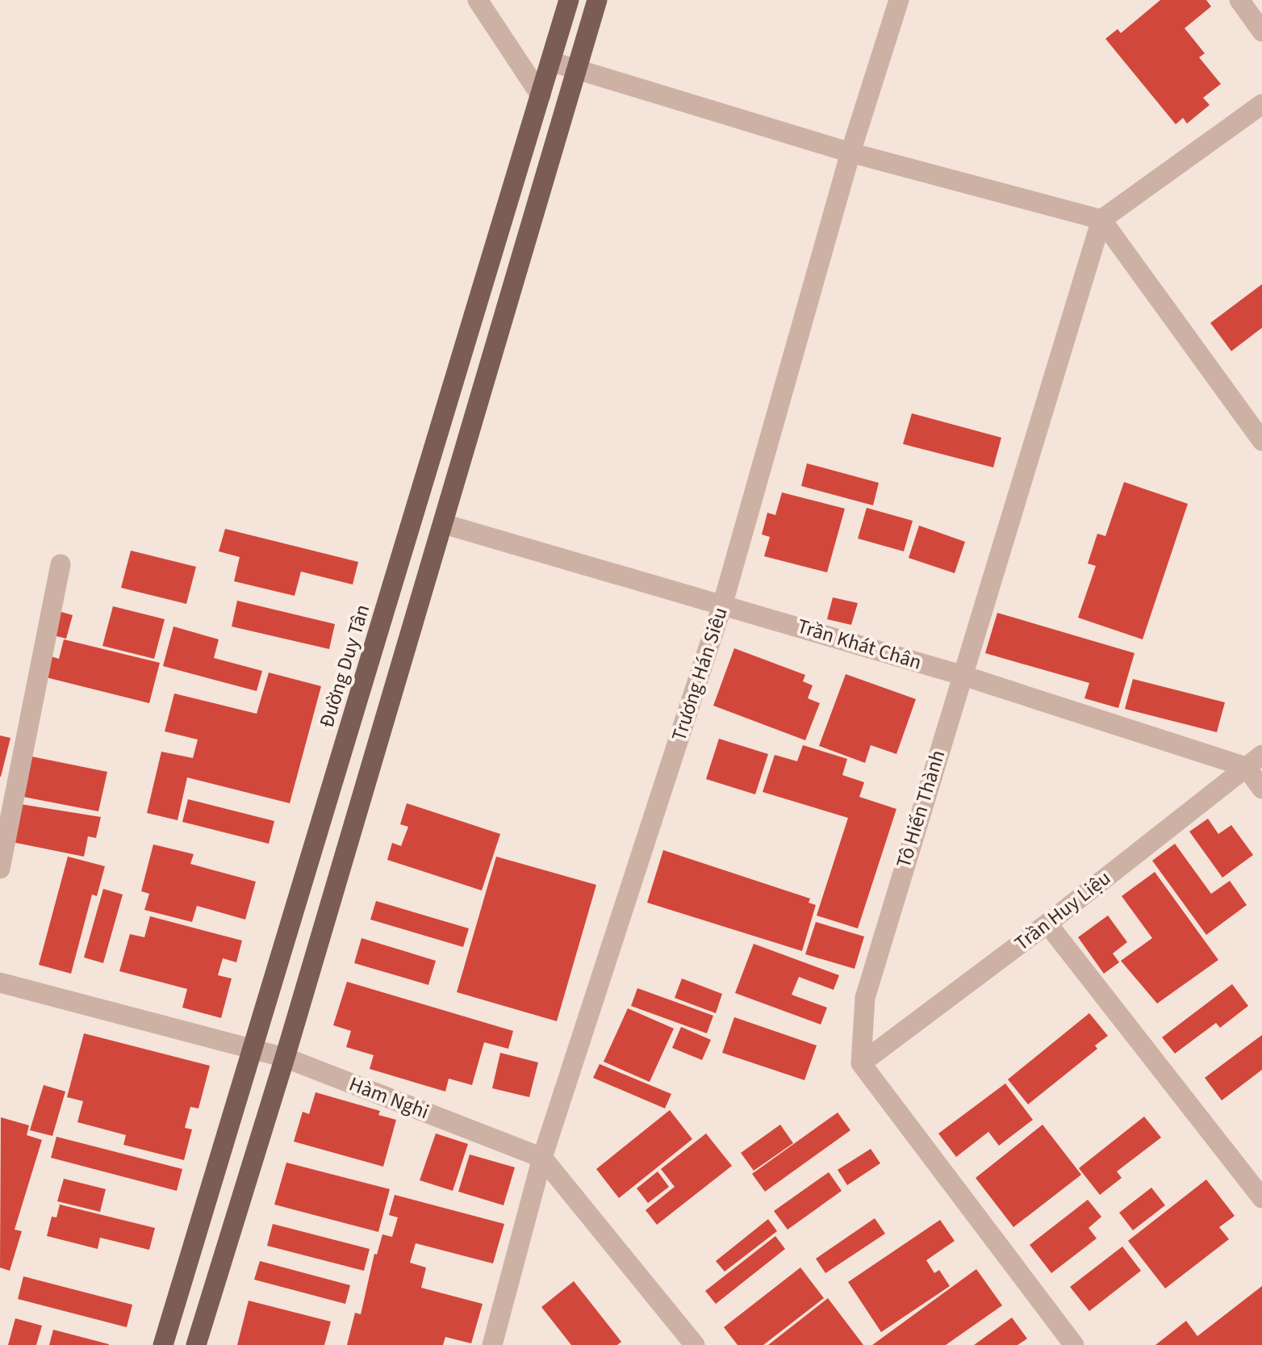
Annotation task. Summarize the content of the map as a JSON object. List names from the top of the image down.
{
  "streets": {
    "main road": ["Đường Duy Tân"],
    "street": [
      "Trần Khát Chân",
      "Trương Hán Siêu",
      "Tô Hiến Thành",
      "Trần Huy Liệu",
      "Hàm Nghi"
    ]
  },
  "crossings": [
    ["Trần Khát Chân", "Trương Hán Siêu"],
    ["Trần Khát Chân", "Tô Hiến Thành"],
    ["Trần Khát Chân", "Trần Huy Liệu"],
    ["Đường Duy Tân", "Hàm Nghi"],
    ["Trương Hán Siêu", "Hàm Nghi"],
    ["Tô Hiến Thành", "Trần Huy Liệu"]
  ]
}
